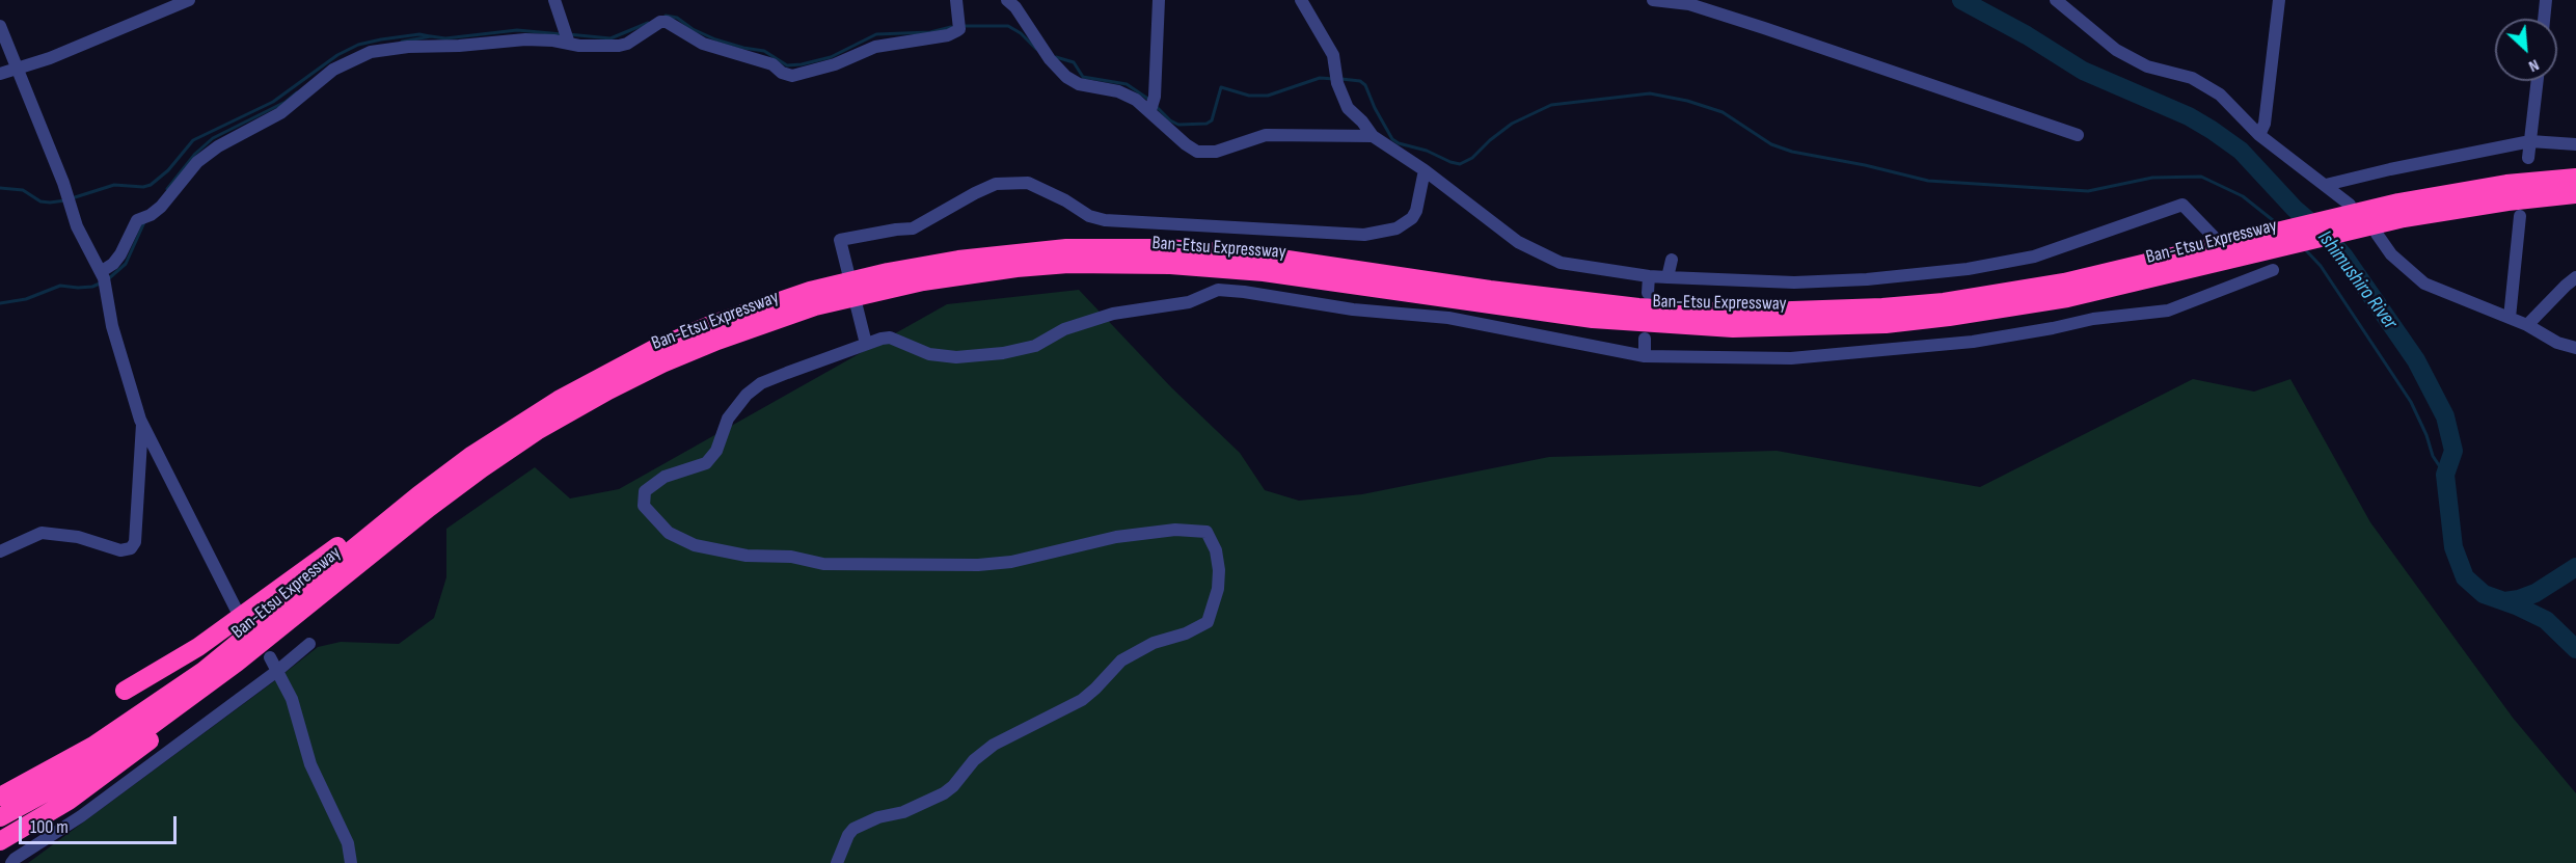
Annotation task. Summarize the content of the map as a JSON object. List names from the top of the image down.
{
  "streets": {
    "highway": ["Ban-Etsu Expressway"]
  },
  "water": ["Ishimushiro River"],
  "scale_bar": "100 m",
  "north": "bottom right"
}
